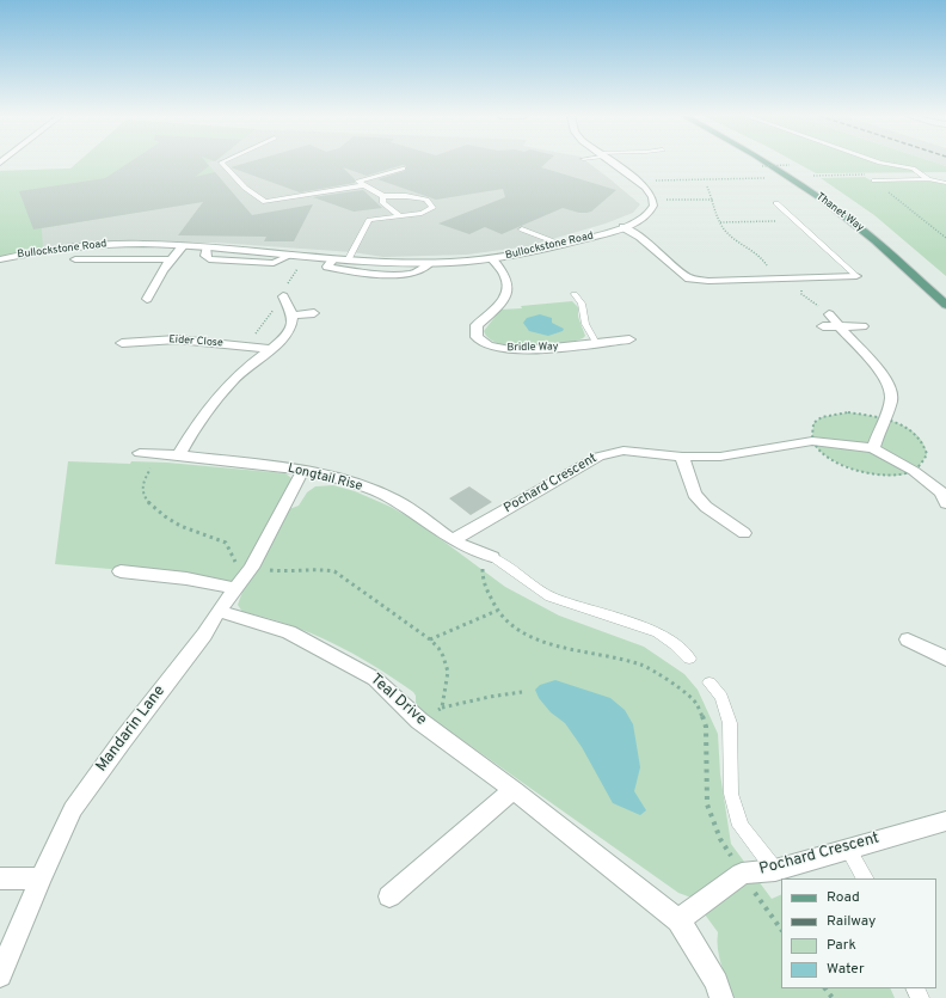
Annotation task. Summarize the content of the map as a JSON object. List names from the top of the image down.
{
  "streets": {
    "main road": ["Thanet Way"],
    "street": [
      "Bullockstone Road",
      "Eider Close",
      "Bridle Way",
      "Longtail Rise",
      "Pochard Crescent",
      "Teal Drive",
      "Mandarin Lane"
    ]
  },
  "crossings": [
    ["Bullockstone Road", "Bridle Way"],
    ["Longtail Rise", "Pochard Crescent"],
    ["Longtail Rise", "Mandarin Lane"],
    ["Pochard Crescent", "Teal Drive"],
    ["Teal Drive", "Mandarin Lane"]
  ],
  "legend": [
    "Road",
    "Railway",
    "Park",
    "Water"
  ]
}
